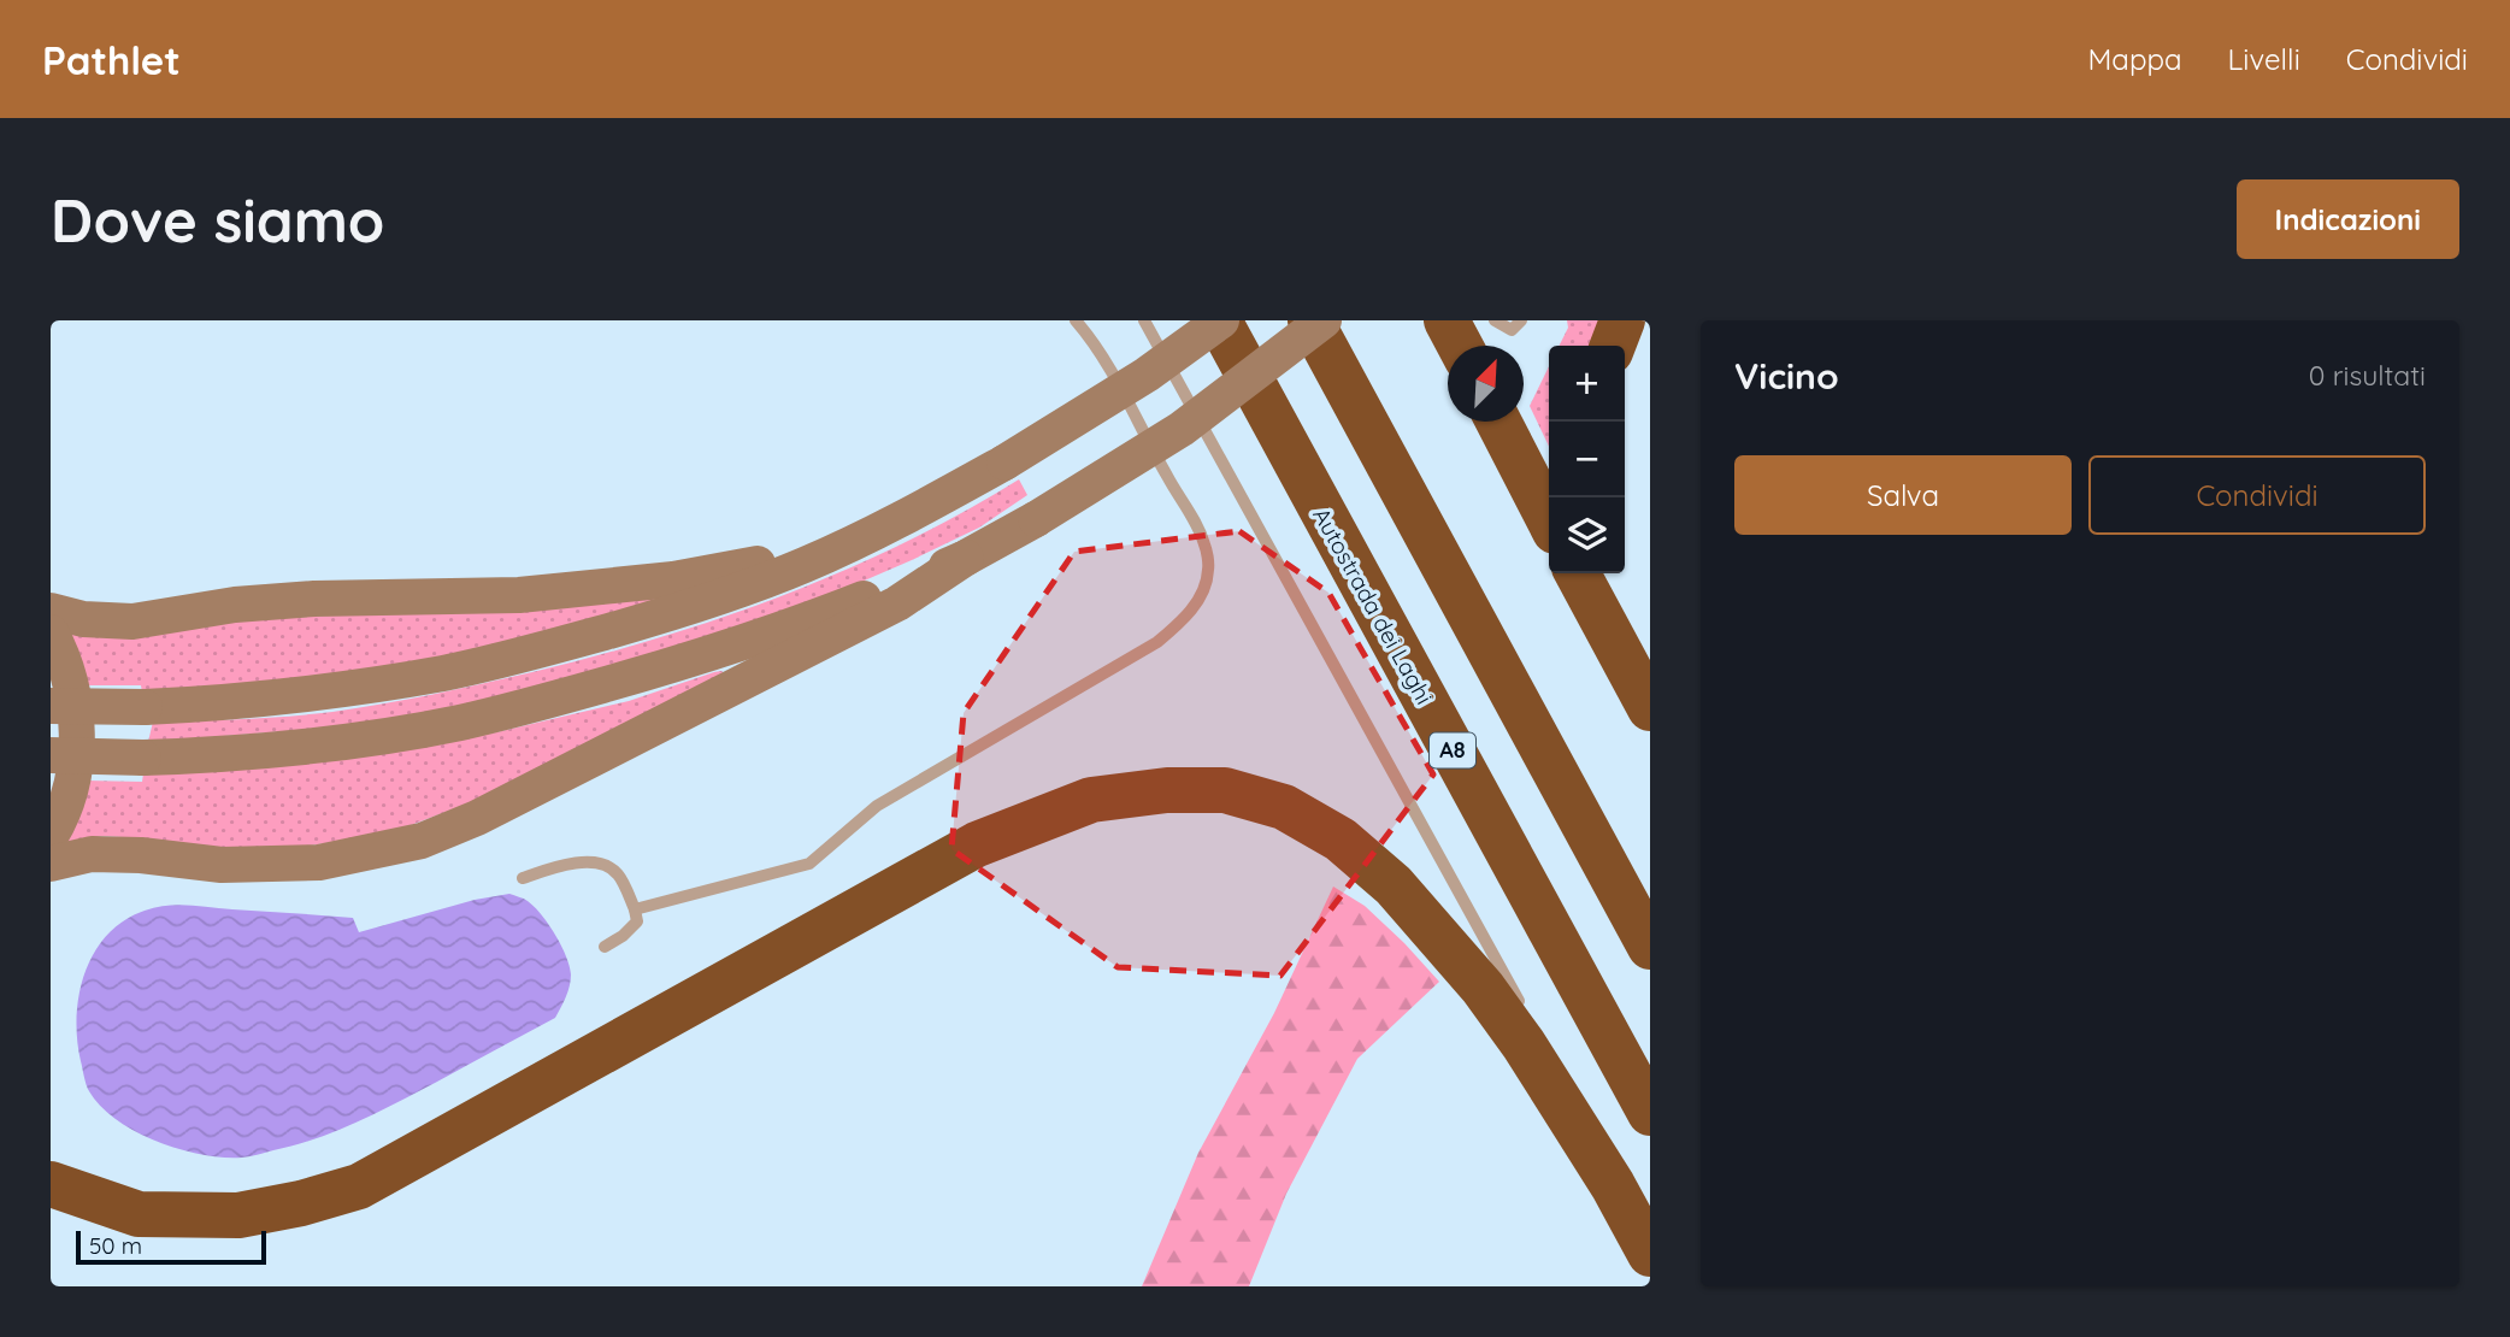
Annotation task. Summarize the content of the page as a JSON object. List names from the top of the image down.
{
  "streets": {
    "highway": ["Autostrada dei Laghi", "A8"]
  },
  "scale_bar": "50 m",
  "north": "top right",
  "page": {
    "header": "Pathlet",
    "nav": ["Mappa", "Livelli", "Condividi"],
    "buttons": [
      "Indicazioni",
      ["Salva", "Condividi"]
    ],
    "title": "Dove siamo",
    "heading": ["Vicino", "0 risultati"],
    "map_buttons": ["+", "−"],
    "scale": "50 m"
  }
}
